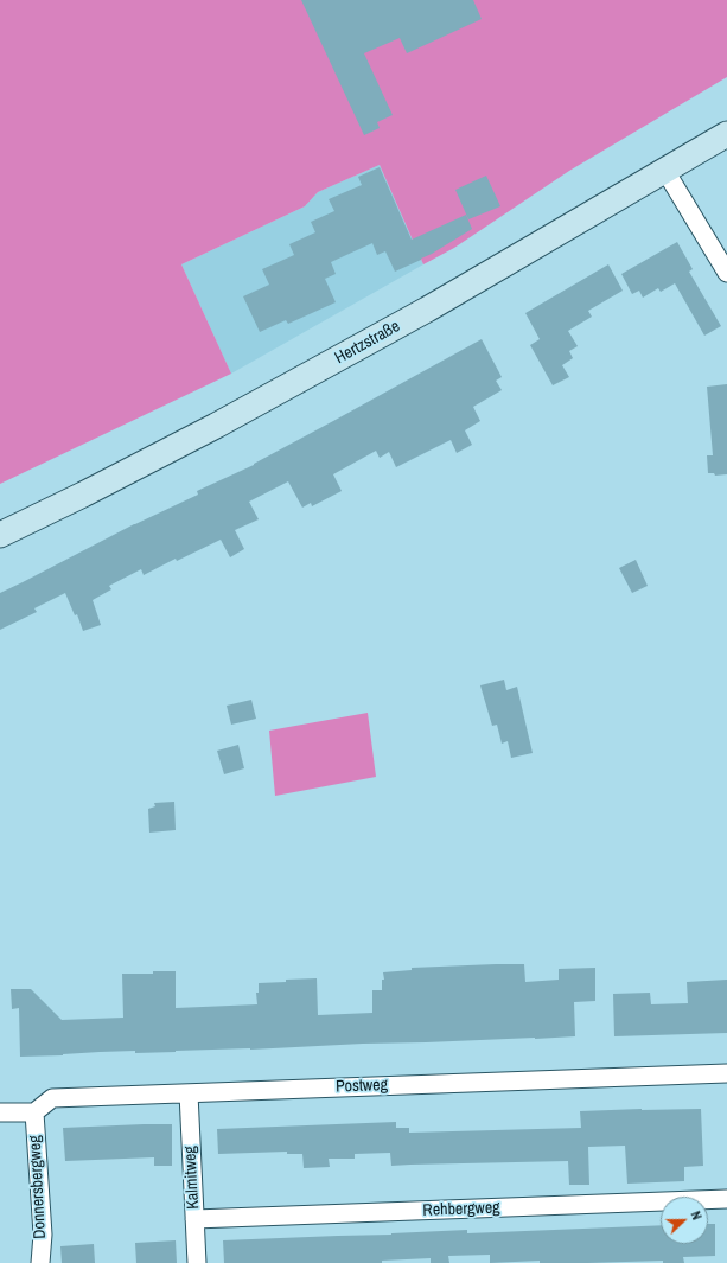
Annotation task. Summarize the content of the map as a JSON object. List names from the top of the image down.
{
  "streets": {
    "main road": ["Hertzstraße"],
    "street": [
      "Postweg",
      "Kalmitweg",
      "Donnersbergweg",
      "Rehbergweg"
    ]
  },
  "crossings": [
    ["Postweg", "Kalmitweg"],
    ["Postweg", "Donnersbergweg"],
    ["Kalmitweg", "Rehbergweg"]
  ],
  "north": "right"
}
